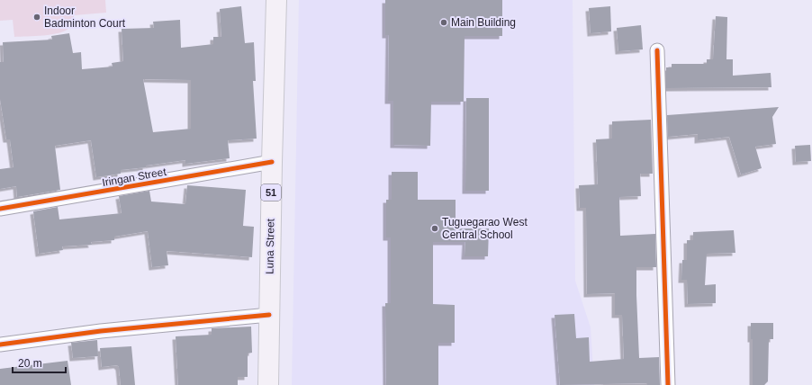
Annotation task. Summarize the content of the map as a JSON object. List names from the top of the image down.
{
  "streets": {
    "main road": ["51", "Luna Street"],
    "street": ["Iringan Street"]
  },
  "crossings": [
    ["Iringan Street", "Luna Street"]
  ],
  "places": ["Indoor Badminton Court", "Main Building", "Tuguegarao West Central School"],
  "scale_bar": "20 m"
}
